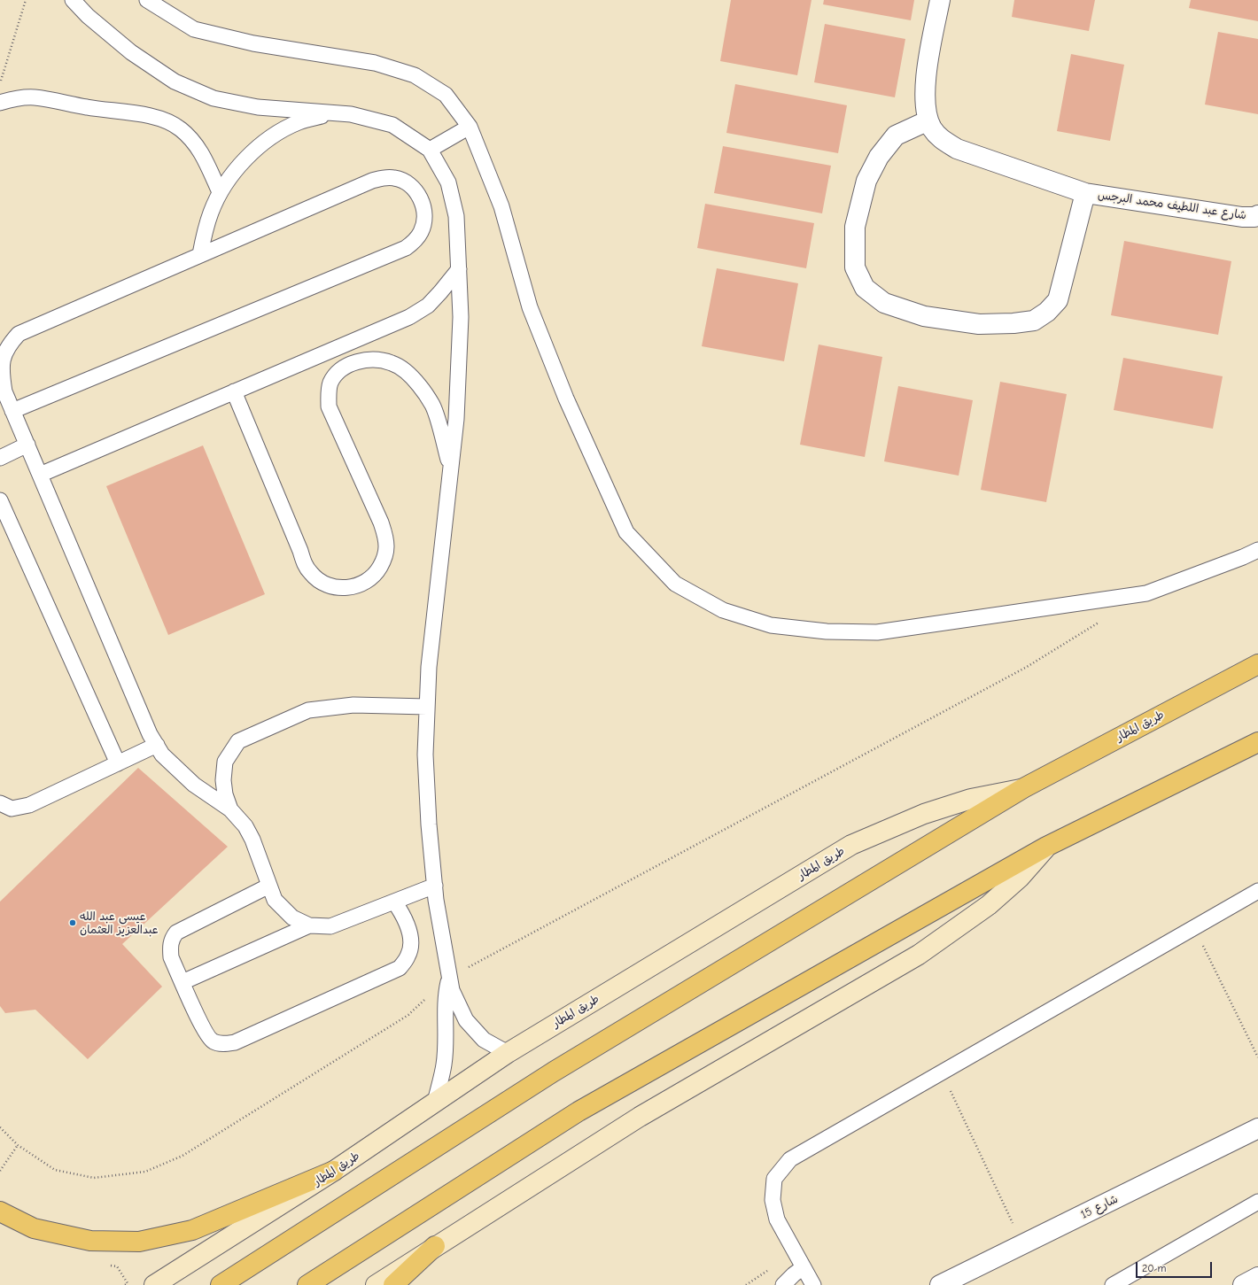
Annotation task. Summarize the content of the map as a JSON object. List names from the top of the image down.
{
  "streets": {
    "main road": ["طريق المطار"],
    "street": ["شارع عبد اللطيف محمد البرجس", "شارع 15"]
  },
  "places": ["عيسى عبد الله عبدالعزيز العثمان"],
  "scale_bar": "20 m"
}
